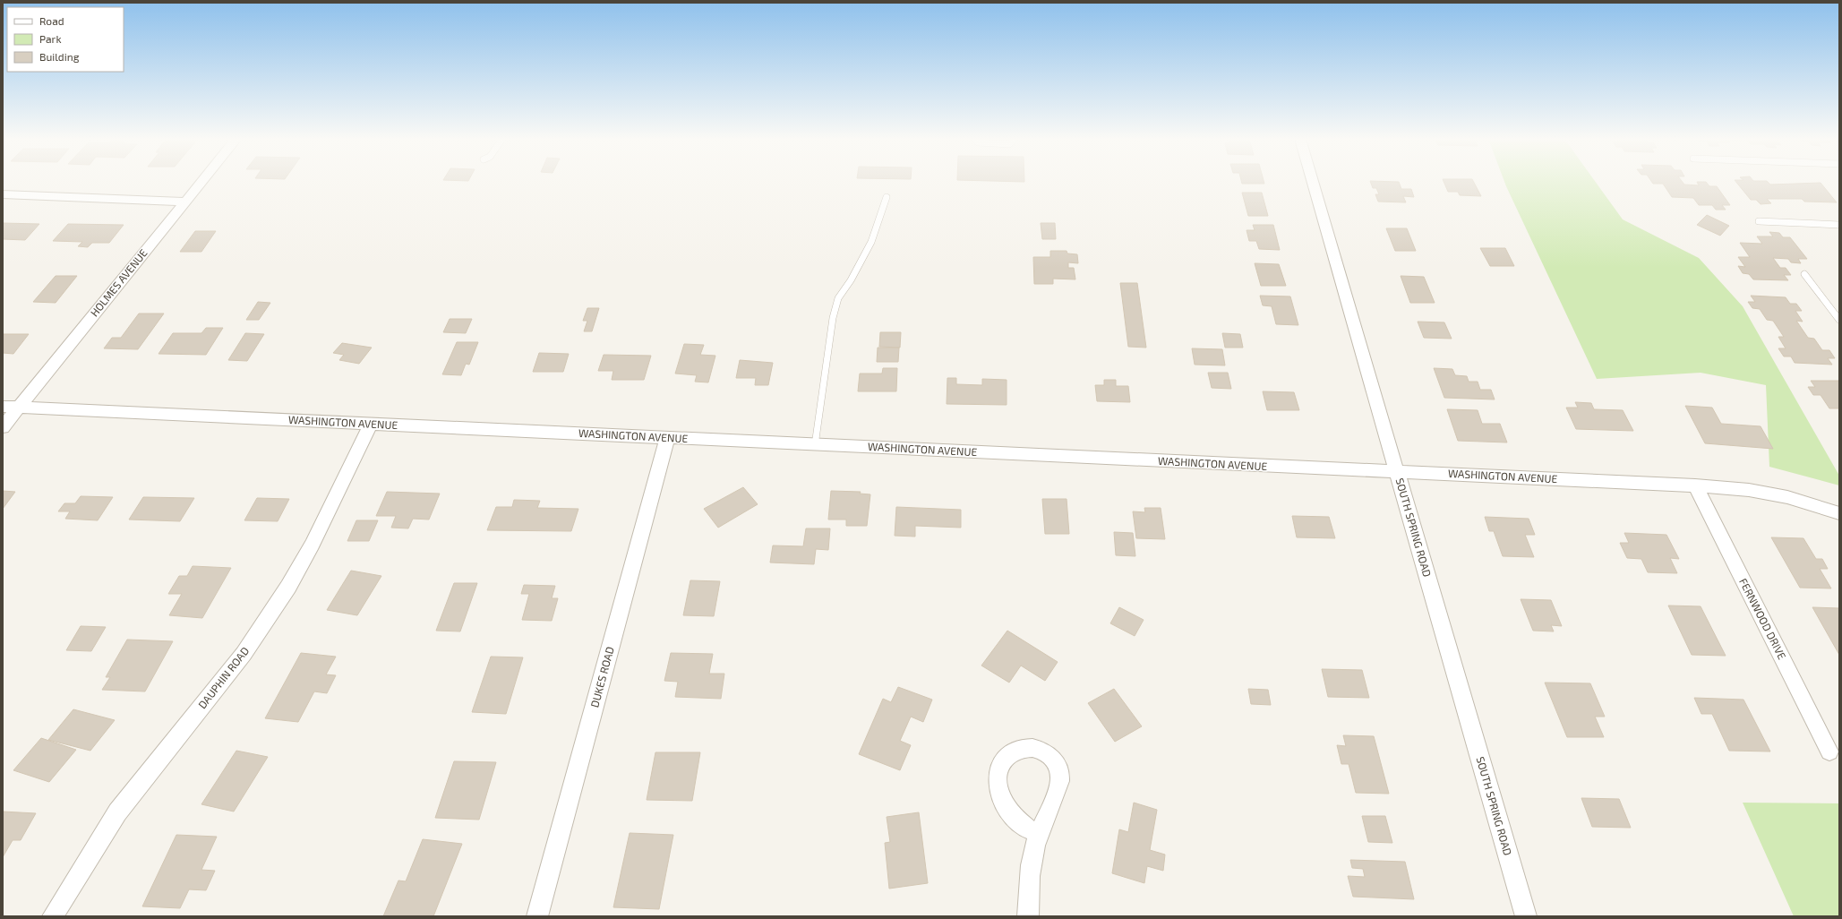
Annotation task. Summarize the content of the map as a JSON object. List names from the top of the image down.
{
  "streets": {
    "street": [
      "HOLMES AVENUE",
      "WASHINGTON AVENUE",
      "SOUTH SPRING ROAD",
      "FERNWOOD DRIVE",
      "DUKES ROAD",
      "DAUPHIN ROAD"
    ]
  },
  "crossings": [
    ["HOLMES AVENUE", "WASHINGTON AVENUE"],
    ["WASHINGTON AVENUE", "SOUTH SPRING ROAD"],
    ["WASHINGTON AVENUE", "FERNWOOD DRIVE"],
    ["WASHINGTON AVENUE", "DUKES ROAD"],
    ["WASHINGTON AVENUE", "DAUPHIN ROAD"]
  ],
  "legend": ["Road", "Park", "Building"]
}
